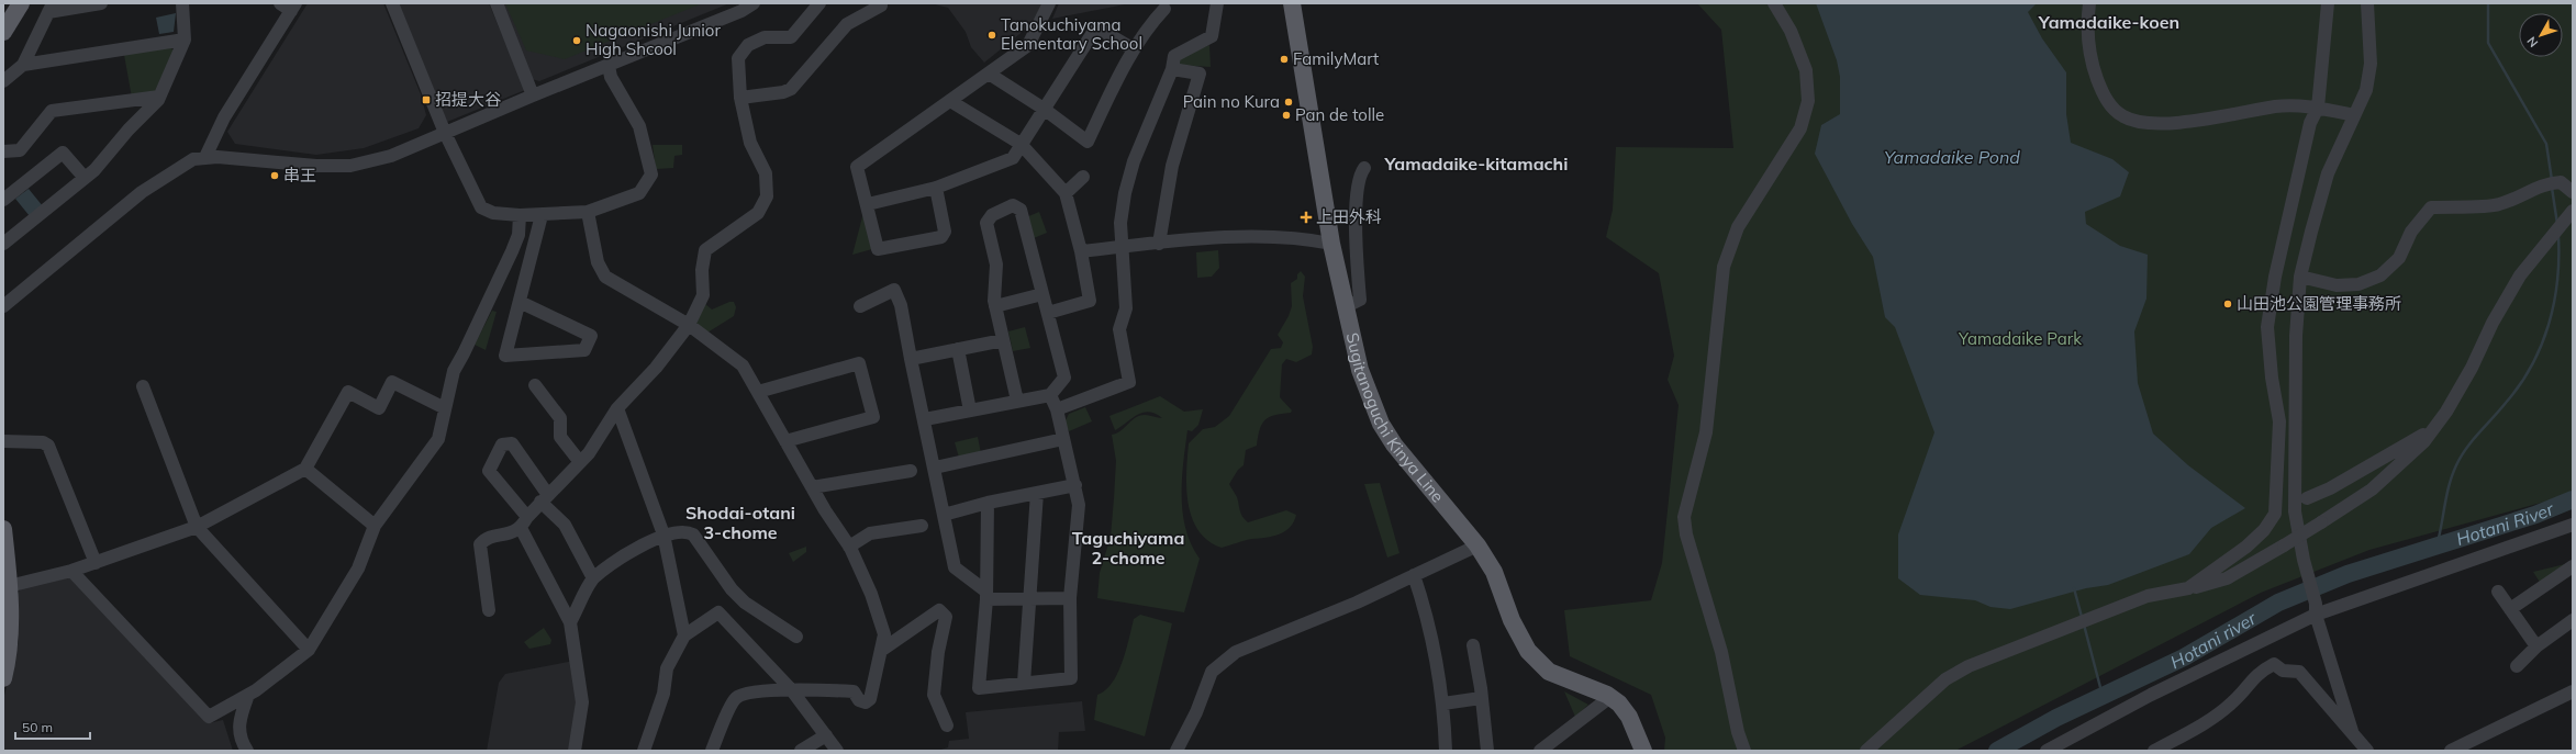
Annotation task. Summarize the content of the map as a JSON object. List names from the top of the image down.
{
  "streets": {
    "main road": ["Sugitanoguchi Kinya Line"]
  },
  "districts": [
    "Yamadaike-koen",
    "Yamadaike-kitamachi",
    "Shodai-otani 3-chome",
    "Taguchiyama 2-chome"
  ],
  "water": ["Yamadaike Pond", "Hotani River", "Hotani river"],
  "parks": ["Yamadaike Park"],
  "places": {
    "other": [
      "Tanokuchiyama Elementary School",
      "Nagaonishi Junior High Shcool",
      "FamilyMart",
      "Pain no Kura",
      "Pan de tolle",
      "串王",
      "山田池公園管理事務所"
    ],
    "transit": ["招提大谷"],
    "health": ["上田外科"]
  },
  "scale_bar": "50 m",
  "north": "bottom left"
}
